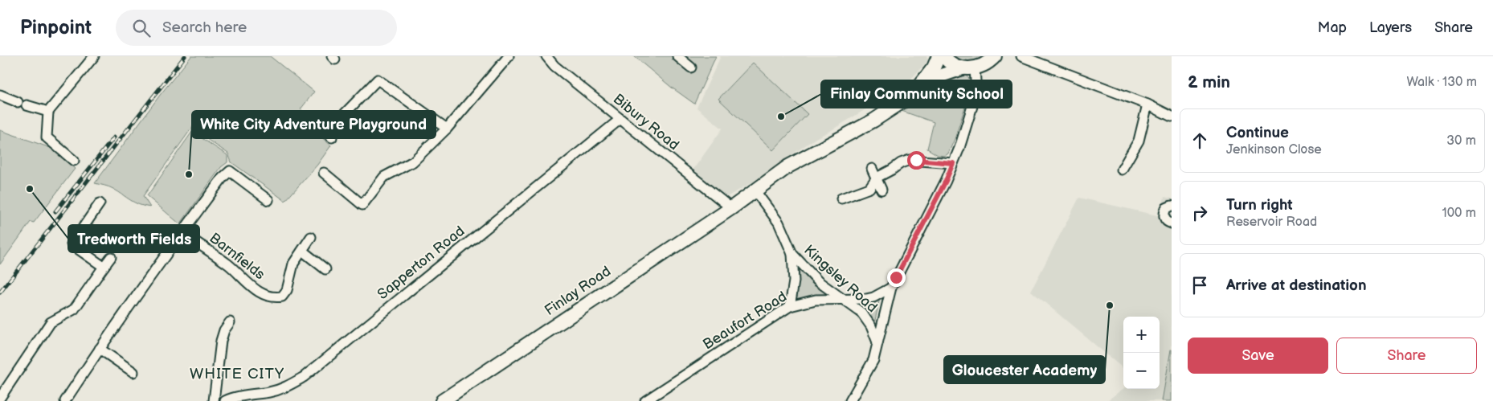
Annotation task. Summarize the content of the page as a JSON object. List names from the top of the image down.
{
  "streets": {
    "highway": ["Finlay Road"],
    "street": [
      "Bibury Road",
      "Barnfields",
      "Sapperton Road",
      "Kingsley Road",
      "Beaufort Road"
    ]
  },
  "crossings": [
    ["Bibury Road", "Sapperton Road"],
    ["Bibury Road", "Finlay Road"],
    ["Kingsley Road", "Beaufort Road"]
  ],
  "districts": ["WHITE CITY"],
  "places": [
    "Finlay Community School",
    "White City Adventure Playground",
    "Tredworth Fields",
    "Gloucester Academy"
  ],
  "page": {
    "header": "Pinpoint",
    "search": "Search here",
    "nav": ["Map", "Layers", "Share"],
    "heading": ["2 min", "Walk · 130 m"],
    "list": [
      ["Continue", "Jenkinson Close", "30 m"],
      ["Turn right", "Reservoir Road", "100 m"],
      "Arrive at destination"
    ],
    "map_buttons": ["+", "−"],
    "buttons": ["Save", "Share"]
  }
}
